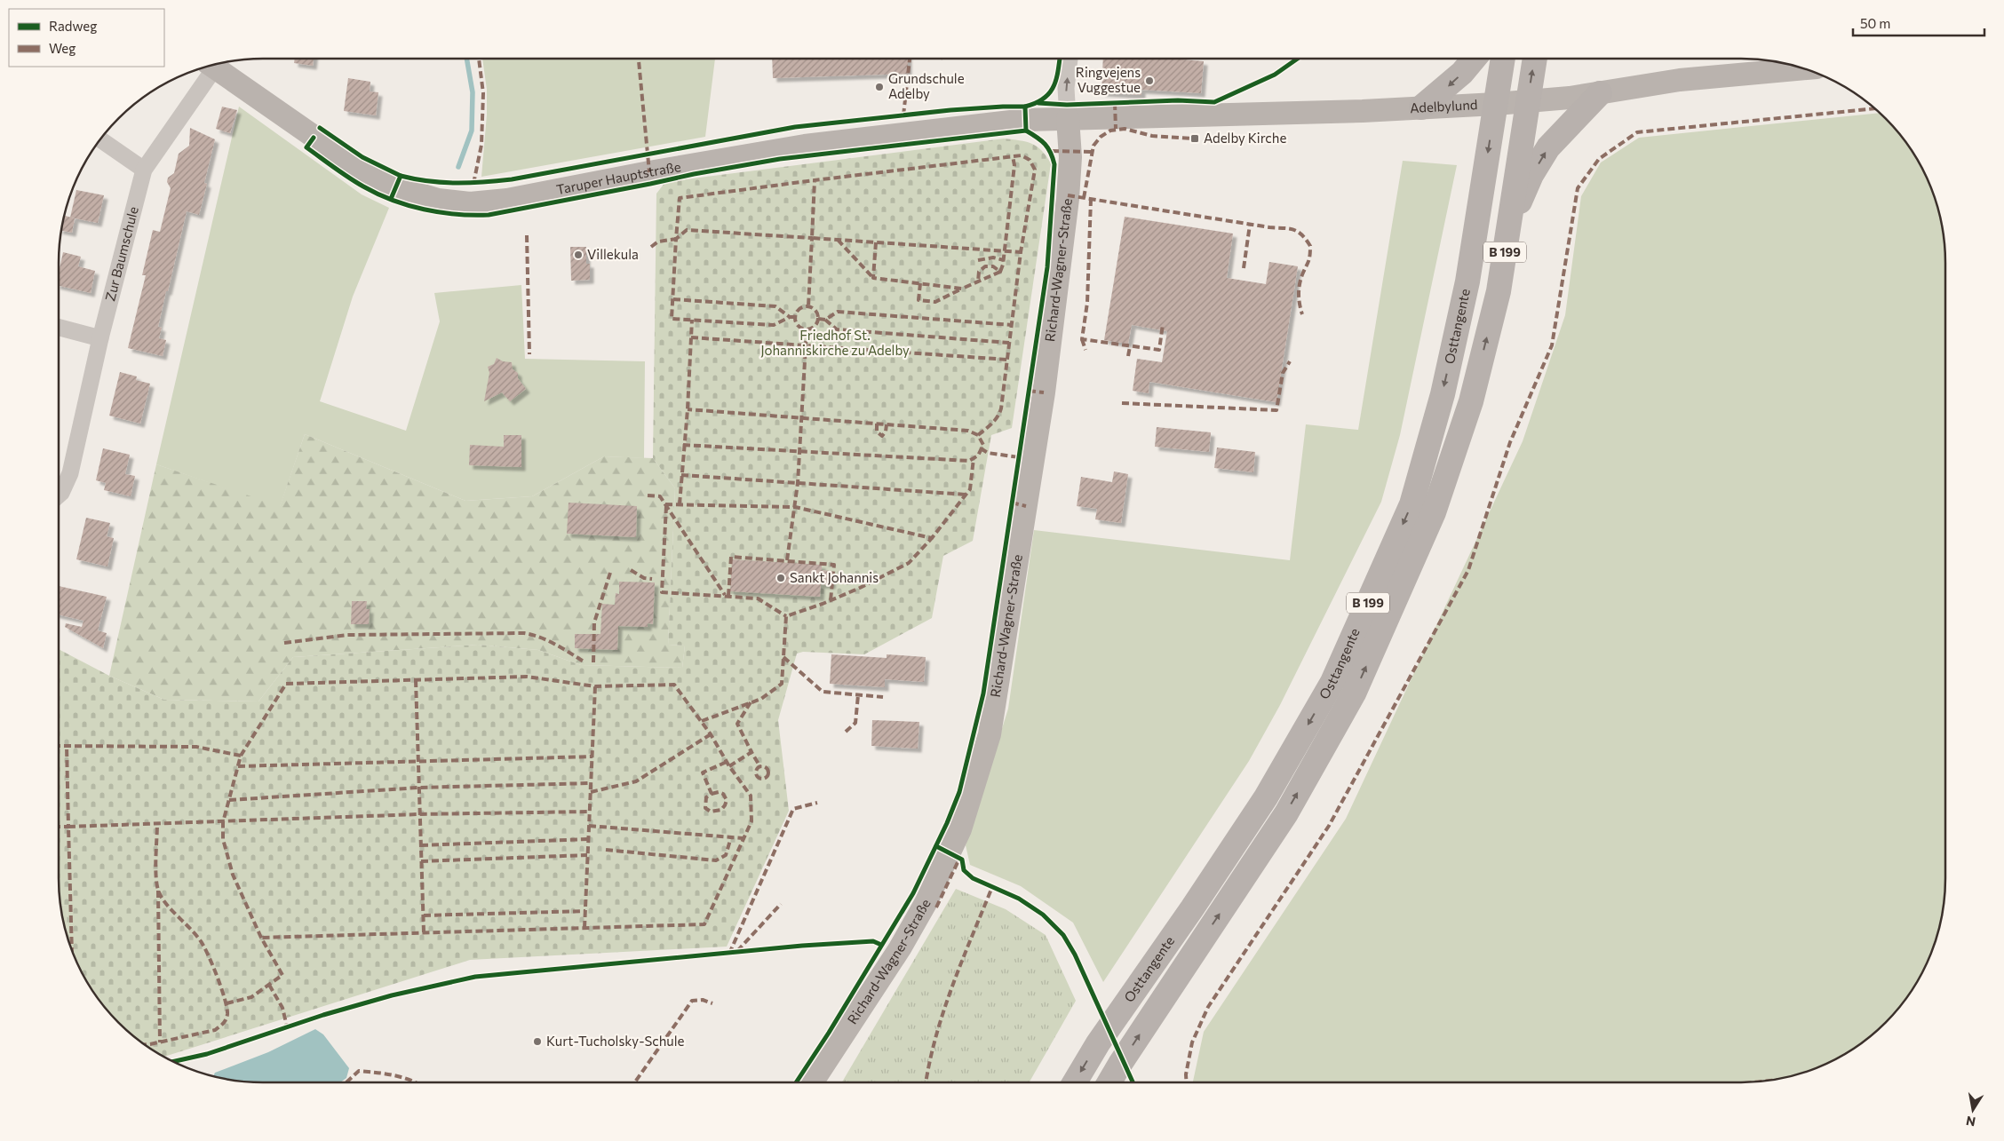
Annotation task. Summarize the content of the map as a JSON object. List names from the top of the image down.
{
  "streets": {
    "main road": ["B 199", "Osttangente"],
    "street": [
      "Adelbylund",
      "Taruper Hauptstraße",
      "Zur Baumschule",
      "Richard-Wagner-Straße"
    ]
  },
  "crossings": [
    ["Adelbylund", "Taruper Hauptstraße"],
    ["Adelbylund", "Richard-Wagner-Straße"],
    ["Adelbylund", "Osttangente"],
    ["Taruper Hauptstraße", "Richard-Wagner-Straße"]
  ],
  "parks": ["Friedhof St. Johanniskirche zu Adelby"],
  "places": {
    "other": [
      "Ringvejens Vuggestue",
      "Grundschule Adelby",
      "Villekula",
      "Sankt Johannis",
      "Kurt-Tucholsky-Schule"
    ],
    "transit": ["Adelby Kirche"]
  },
  "legend": ["Radweg", "Weg"],
  "scale_bar": "50 m",
  "north": "bottom"
}
